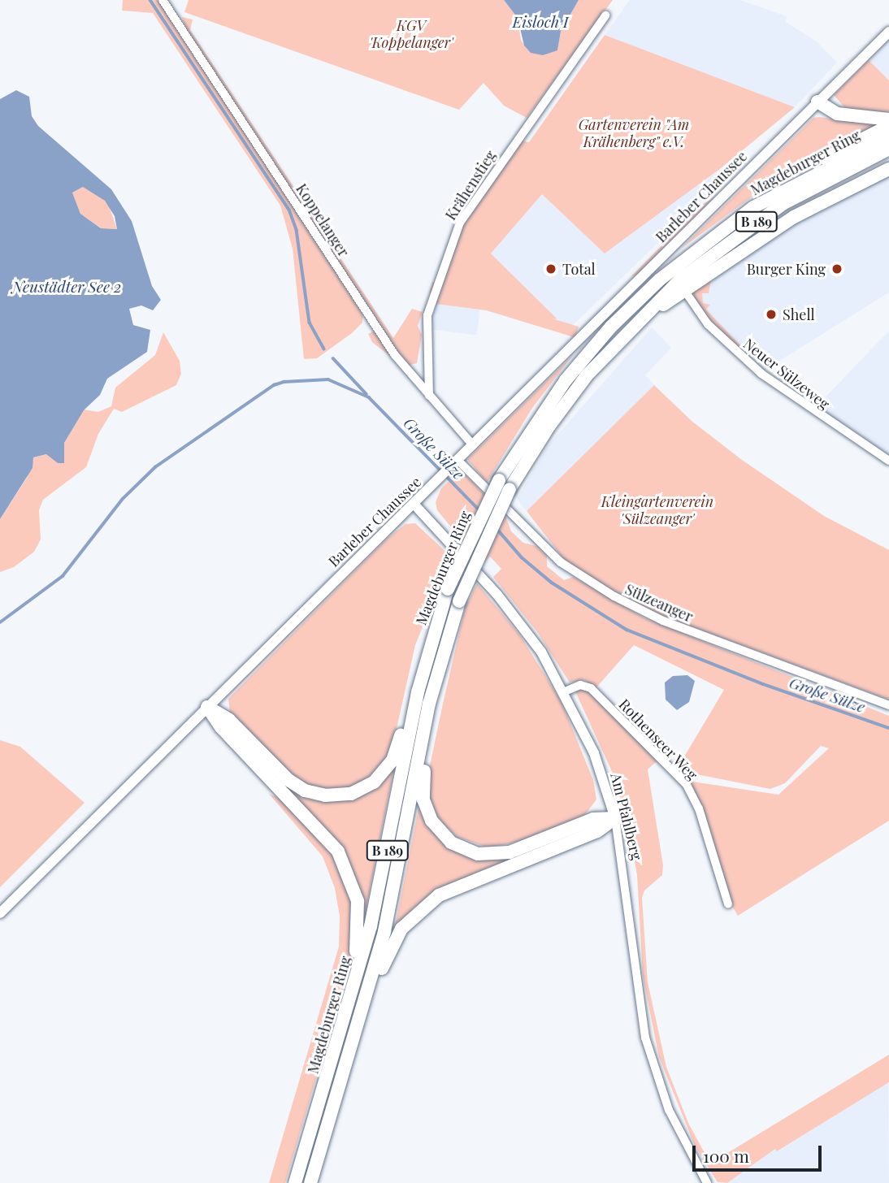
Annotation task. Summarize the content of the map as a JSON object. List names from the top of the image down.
{
  "streets": {
    "highway": ["Magdeburger Ring", "B 189"],
    "street": [
      "Krähenstieg",
      "Barleber Chaussee",
      "Koppelanger",
      "Neuer Sülzeweg",
      "Sülzeanger",
      "Rothenseer Weg",
      "Am Pfahlberg"
    ]
  },
  "crossings": [
    ["Krähenstieg", "Koppelanger"],
    ["Barleber Chaussee", "Koppelanger"],
    ["Barleber Chaussee", "Sülzeanger"],
    ["Barleber Chaussee", "Am Pfahlberg"],
    ["Rothenseer Weg", "Am Pfahlberg"]
  ],
  "water": ["Eisloch I", "Neustädter See 2", "Große Sülze"],
  "parks": ["KGV 'Koppelanger'", "Gartenverein \"Am Krähenberg\" e.V.", "Kleingartenverein 'Sülzeanger'"],
  "places": ["Total", "Burger King", "Shell"],
  "scale_bar": "100 m"
}
